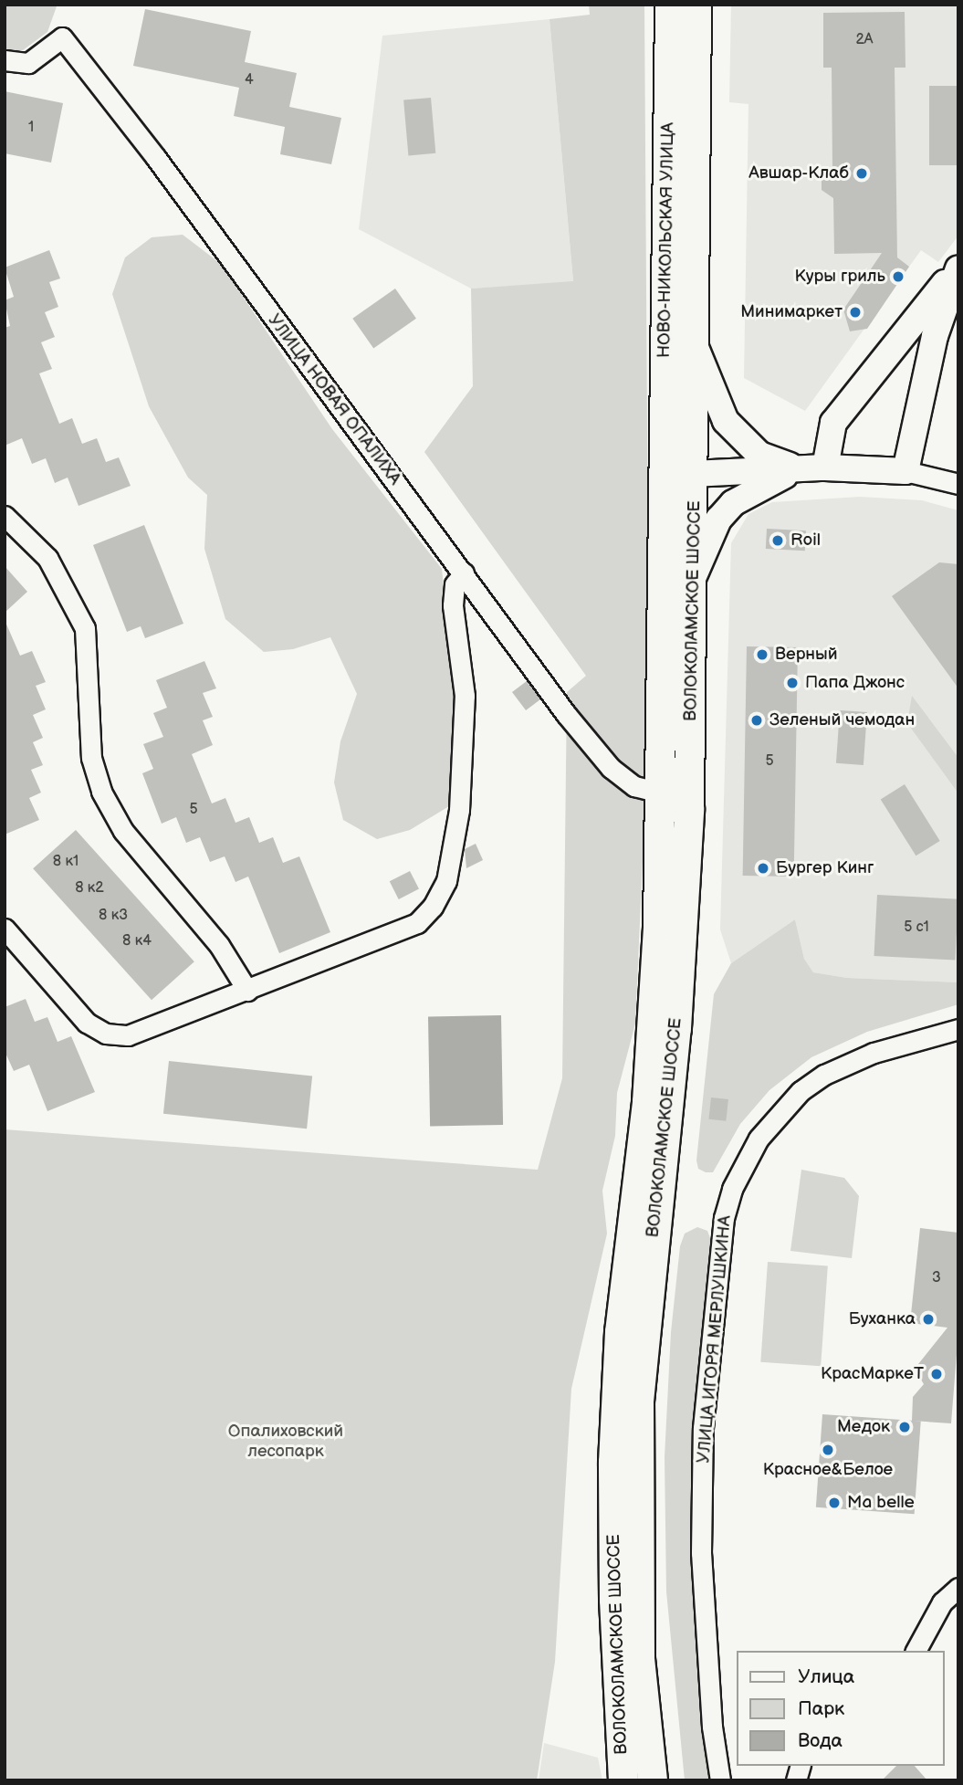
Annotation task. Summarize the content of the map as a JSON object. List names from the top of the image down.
{
  "streets": {
    "main road": ["НОВО-НИКОЛЬСКАЯ УЛИЦА", "ВОЛОКОЛАМСКОЕ ШОССЕ"],
    "street": ["УЛИЦА НОВАЯ ОПАЛИХА", "УЛИЦА ИГОРЯ МЕРЛУШКИНА"]
  },
  "crossings": [
    ["НОВО-НИКОЛЬСКАЯ УЛИЦА", "ВОЛОКОЛАМСКОЕ ШОССЕ"],
    ["УЛИЦА НОВАЯ ОПАЛИХА", "ВОЛОКОЛАМСКОЕ ШОССЕ"]
  ],
  "parks": ["Опалиховский лесопарк"],
  "places": [
    "Авшар-Клаб",
    "Куры гриль",
    "Минимаркет",
    "Roil",
    "Верный",
    "Папа Джонс",
    "Зеленый чемодан",
    "Бургер Кинг",
    "Буханка",
    "КрасМаркеТ",
    "Медок",
    "Красное&Белое",
    "Ma belle"
  ],
  "house_numbers": [
    "2А",
    "4",
    "1",
    "5",
    "5",
    "8 к1",
    "8 к2",
    "8 к3",
    "5 с1",
    "8 к4",
    "3"
  ],
  "legend": ["Улица", "Парк", "Вода"]
}
